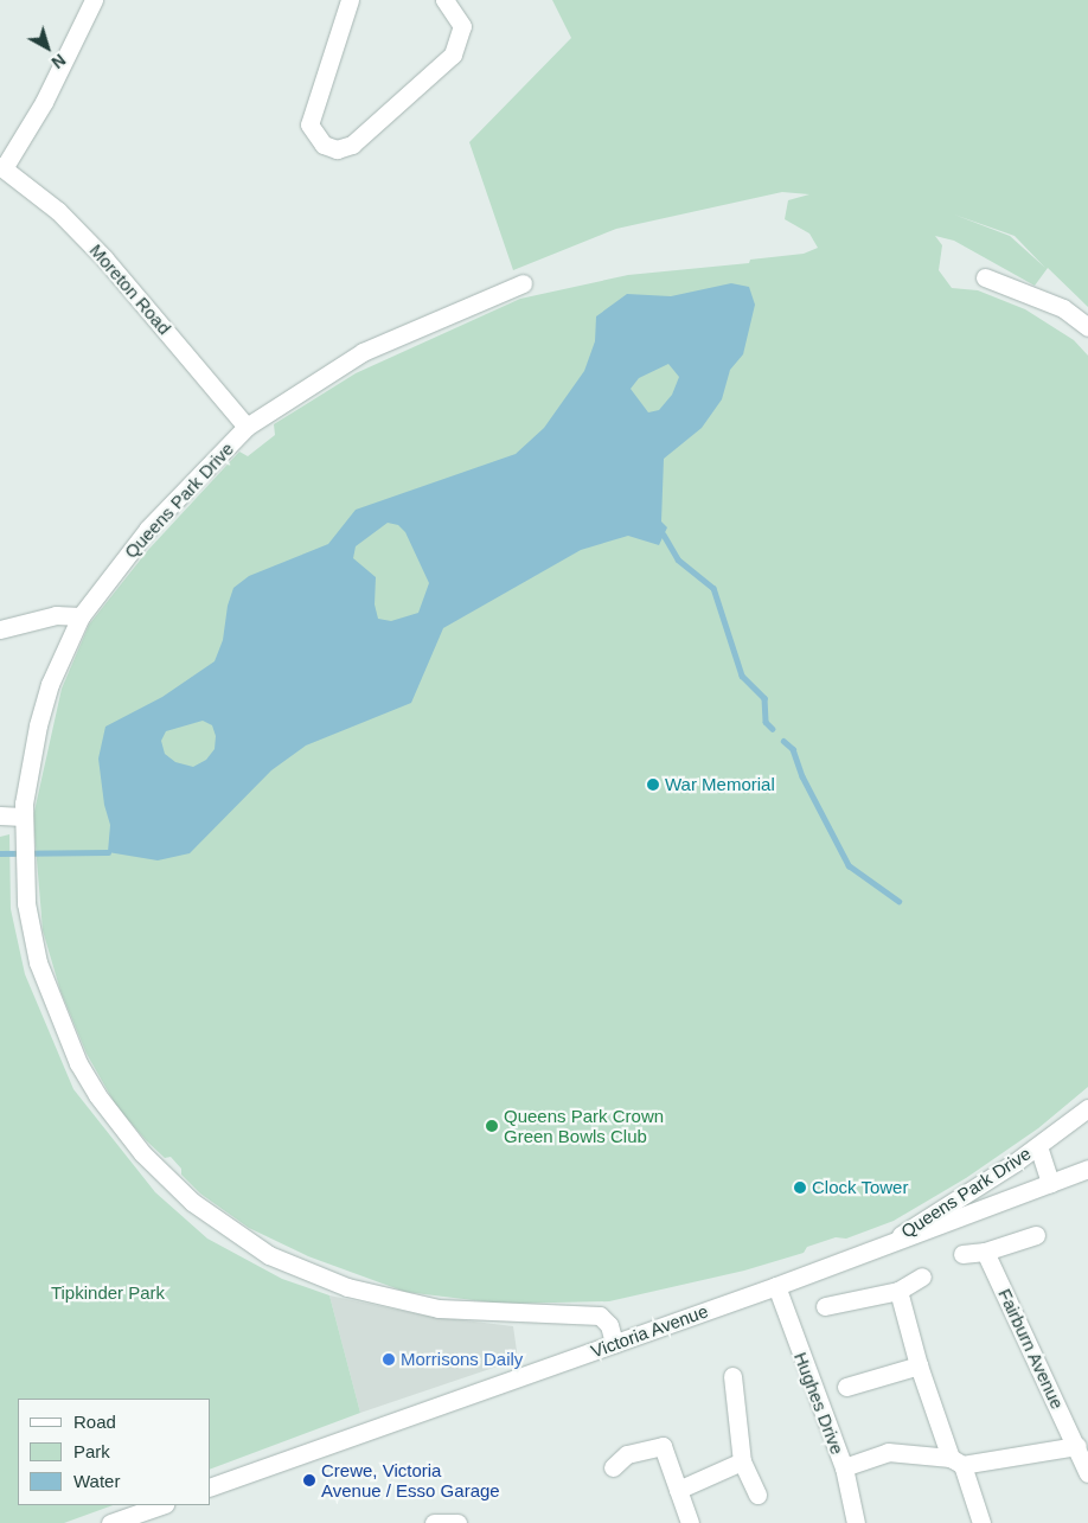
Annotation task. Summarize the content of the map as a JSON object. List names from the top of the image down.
{
  "streets": {
    "street": [
      "Moreton Road",
      "Queens Park Drive",
      "Victoria Avenue",
      "Fairburn Avenue",
      "Hughes Drive"
    ]
  },
  "crossings": [
    ["Moreton Road", "Queens Park Drive"],
    ["Queens Park Drive", "Victoria Avenue"],
    ["Victoria Avenue", "Hughes Drive"]
  ],
  "parks": ["Tipkinder Park"],
  "places": [
    "War Memorial",
    "Queens Park Crown Green Bowls Club",
    "Clock Tower",
    "Morrisons Daily",
    "Crewe, Victoria Avenue / Esso Garage"
  ],
  "legend": ["Road", "Park", "Water"],
  "north": "bottom right"
}
